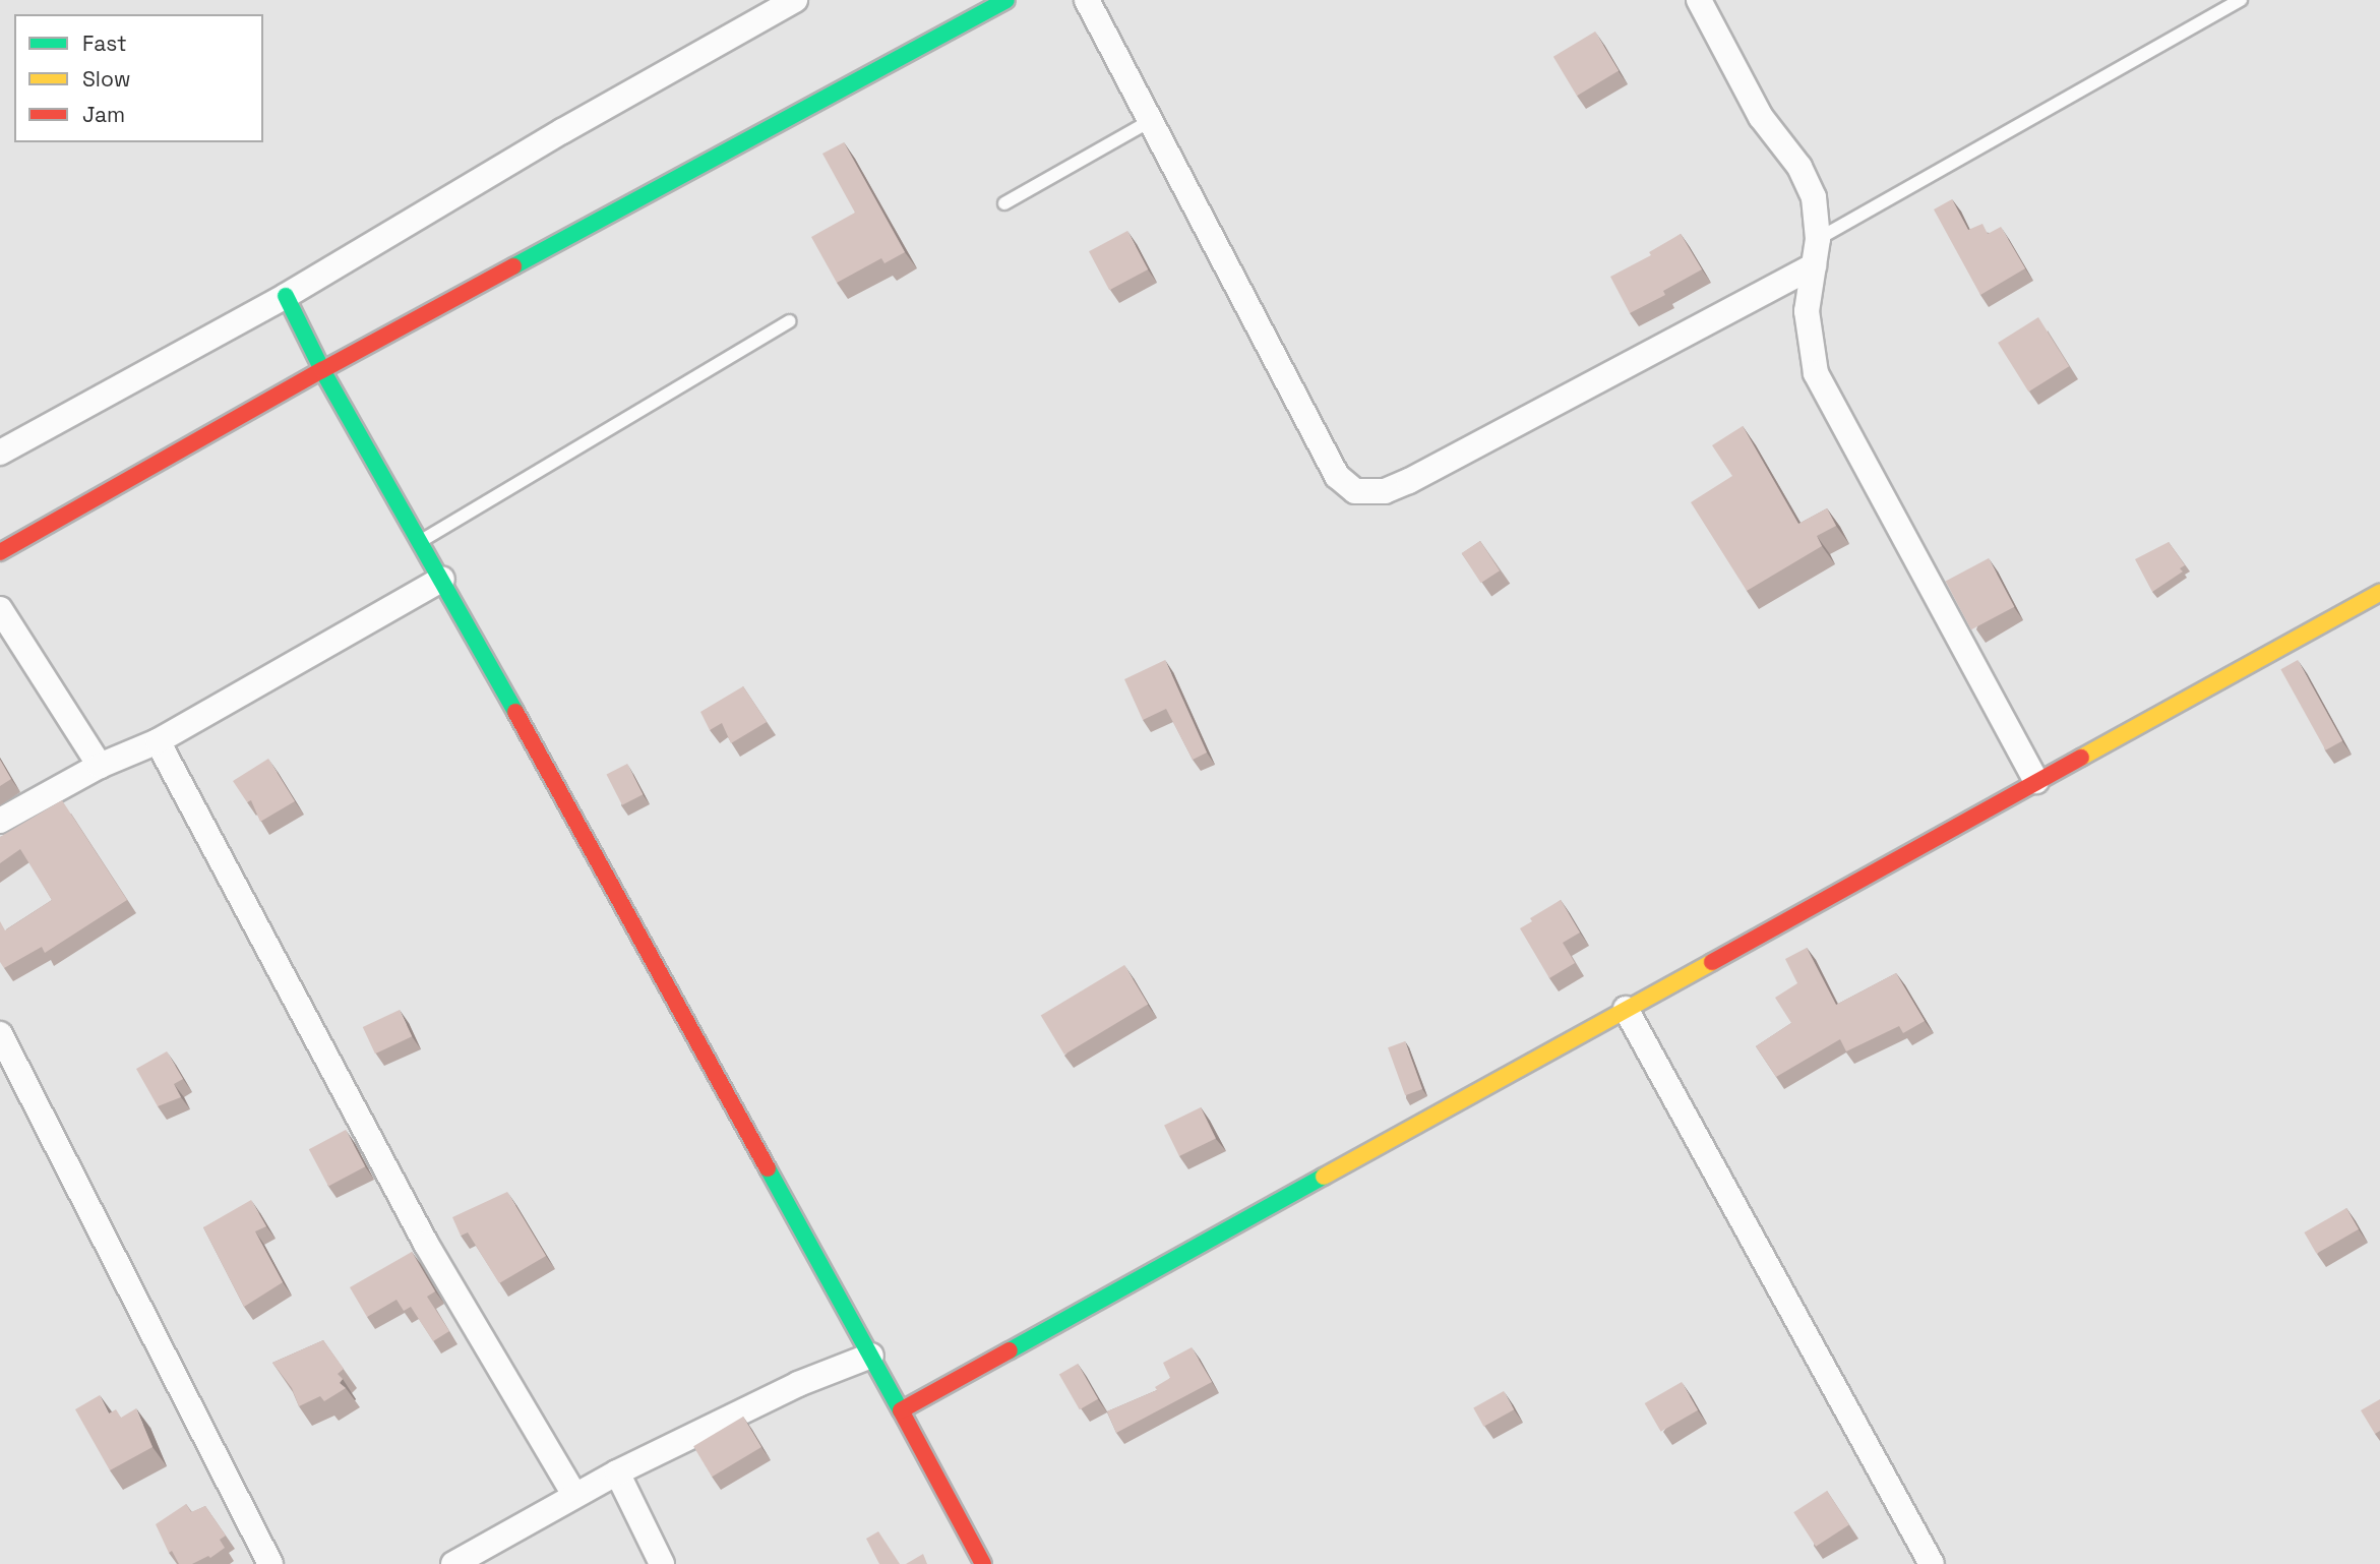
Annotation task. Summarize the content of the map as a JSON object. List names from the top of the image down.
{
  "legend": ["Fast", "Slow", "Jam"]
}
